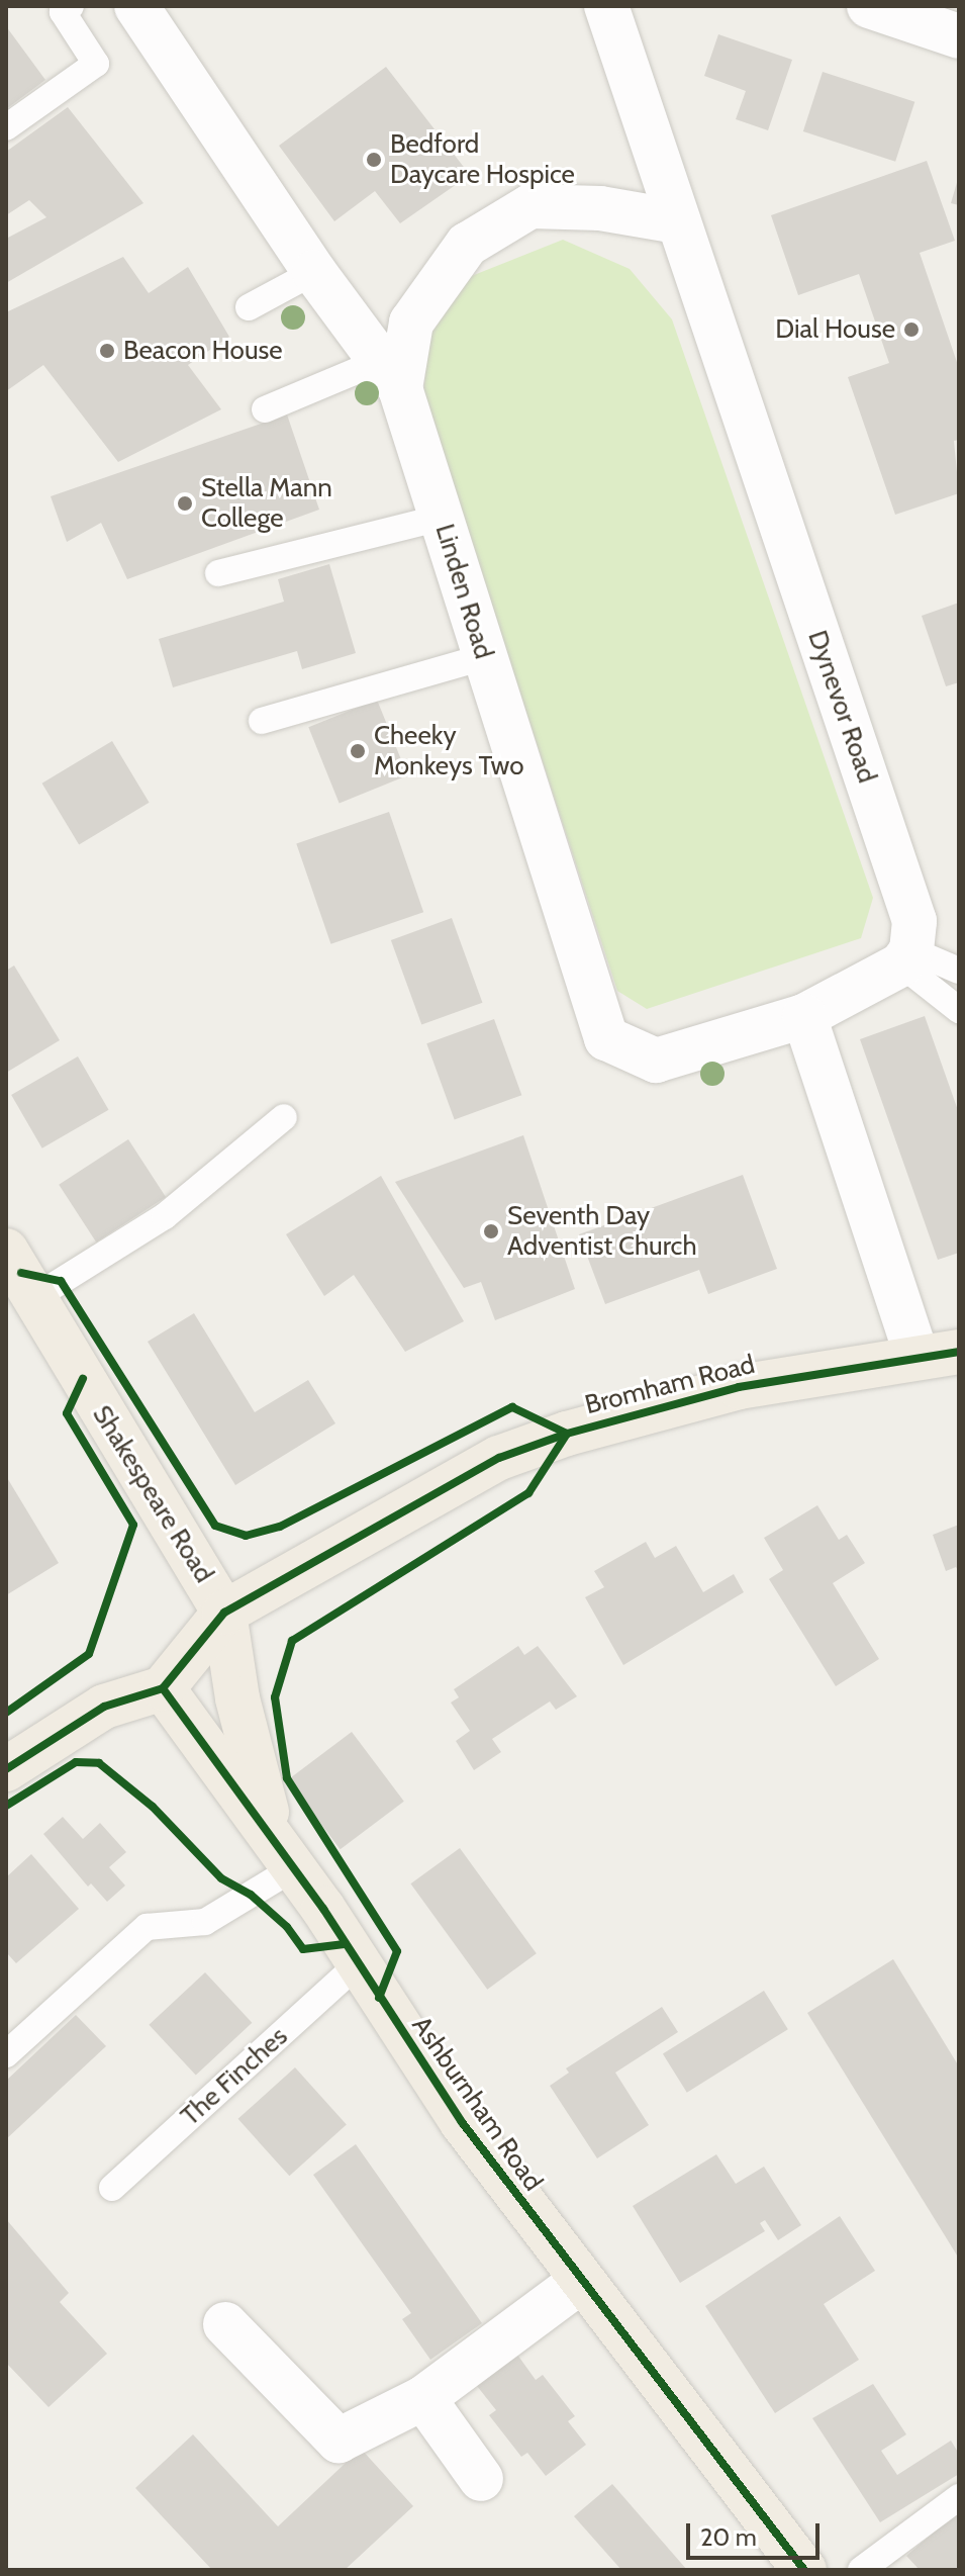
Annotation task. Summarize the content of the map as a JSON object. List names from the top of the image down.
{
  "streets": {
    "main road": ["Bromham Road", "Shakespeare Road", "Ashburnham Road"],
    "street": ["Linden Road", "Dynevor Road"],
    "lane": ["The Finches"]
  },
  "crossings": [
    ["Bromham Road", "Shakespeare Road"],
    ["Bromham Road", "Ashburnham Road"],
    ["Shakespeare Road", "Ashburnham Road"],
    ["The Finches", "Ashburnham Road"]
  ],
  "places": [
    "Bedford Daycare Hospice",
    "Dial House",
    "Beacon House",
    "Stella Mann College",
    "Cheeky Monkeys Two",
    "Seventh Day Adventist Church"
  ],
  "scale_bar": "20 m"
}
